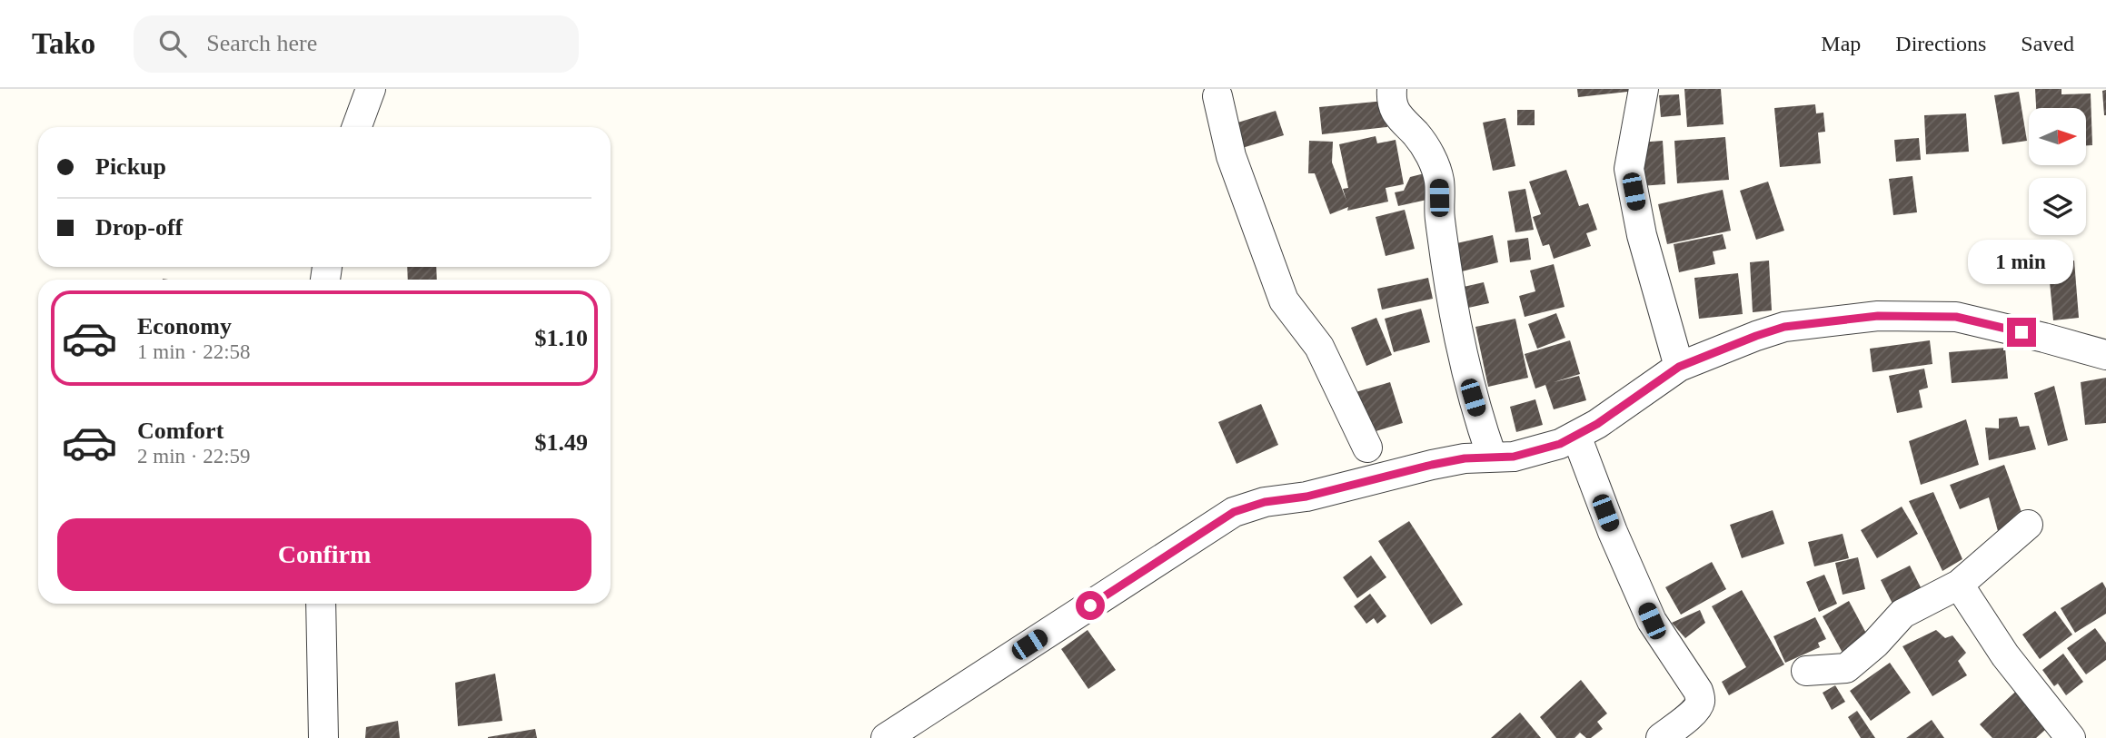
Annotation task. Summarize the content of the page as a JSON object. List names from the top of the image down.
{
  "north": "right",
  "page": {
    "header": "Tako",
    "search": "Search here",
    "nav": ["Map", "Directions", "Saved"],
    "banner": ["Pickup", "Drop-off"],
    "bubble": "1 min",
    "list": [
      {
        "name": "Economy",
        "note": "1 min · 22:58",
        "value": "$1.10"
      },
      {
        "name": "Comfort",
        "note": "2 min · 22:59",
        "value": "$1.49"
      }
    ],
    "buttons": "Confirm"
  }
}
